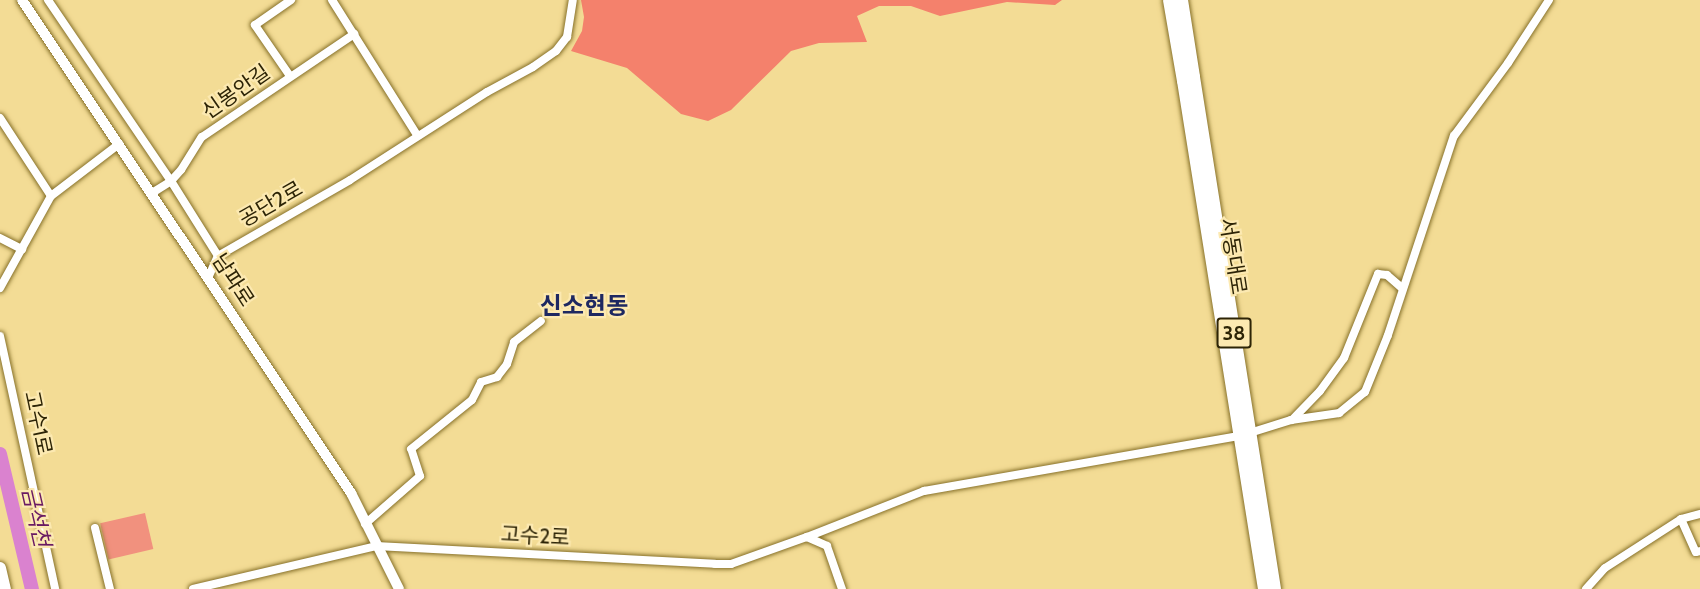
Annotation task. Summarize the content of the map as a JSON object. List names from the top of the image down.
{
  "streets": {
    "main road": ["서동대로", "38"],
    "street": [
      "신봉안길",
      "공단2로",
      "남파로",
      "고수1로",
      "고수2로"
    ]
  },
  "crossings": [
    ["신봉안길", "남파로"],
    ["서동대로", "고수2로"],
    ["남파로", "고수2로"]
  ],
  "districts": ["신소현동"],
  "water": ["금석천"]
}
